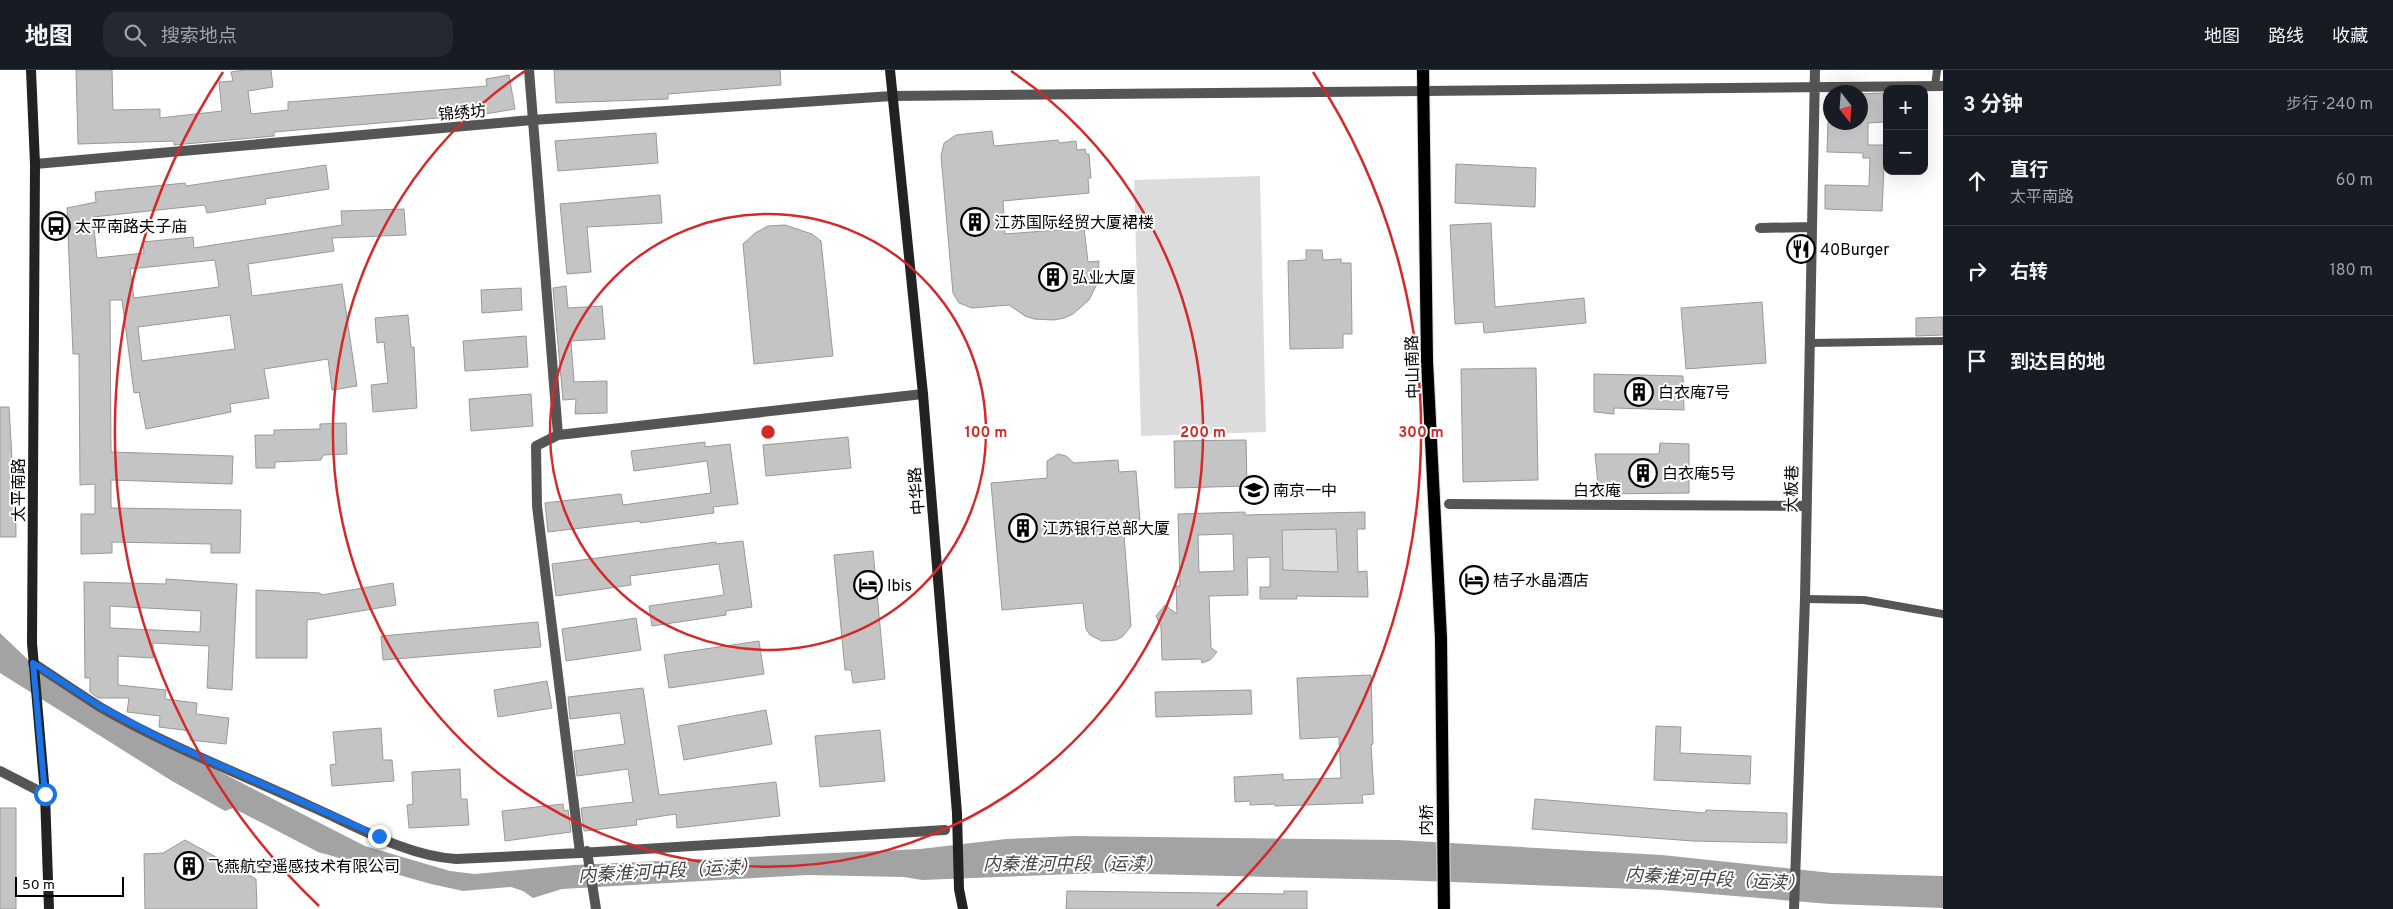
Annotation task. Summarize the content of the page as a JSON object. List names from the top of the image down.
{
  "streets": {
    "main road": ["太平南路", "中华路"],
    "street": ["锦绣坊", "大板巷", "白衣庵"]
  },
  "crossings": [
    ["锦绣坊", "大板巷"],
    ["锦绣坊", "太平南路"],
    ["锦绣坊", "中华路"],
    ["大板巷", "白衣庵"]
  ],
  "water": ["内秦淮河中段（运渎）"],
  "places": {
    "building": [
      "江苏国际经贸大厦裙楼",
      "弘业大厦",
      "白衣庵7号",
      "白衣庵5号",
      "江苏银行总部大厦",
      "飞燕航空遥感技术有限公司"
    ],
    "bus stop": ["太平南路·夫子庙"],
    "restaurant": ["40Burger"],
    "school or university": ["南京一中"],
    "hotel": ["桔子水晶酒店", "Ibis"]
  },
  "scale_bar": "50 m",
  "north": "bottom",
  "page": {
    "header": "地图",
    "search": "搜索地点",
    "nav": ["地图", "路线", "收藏"],
    "heading": ["3 分钟", "步行 · 240 m"],
    "map_buttons": ["+", "−"],
    "list": [
      ["直行", "太平南路", "60 m"],
      ["右转", "180 m"],
      "到达目的地"
    ],
    "scale": "50 m"
  },
  "rings": ["100 m", "200 m", "300 m"]
}
